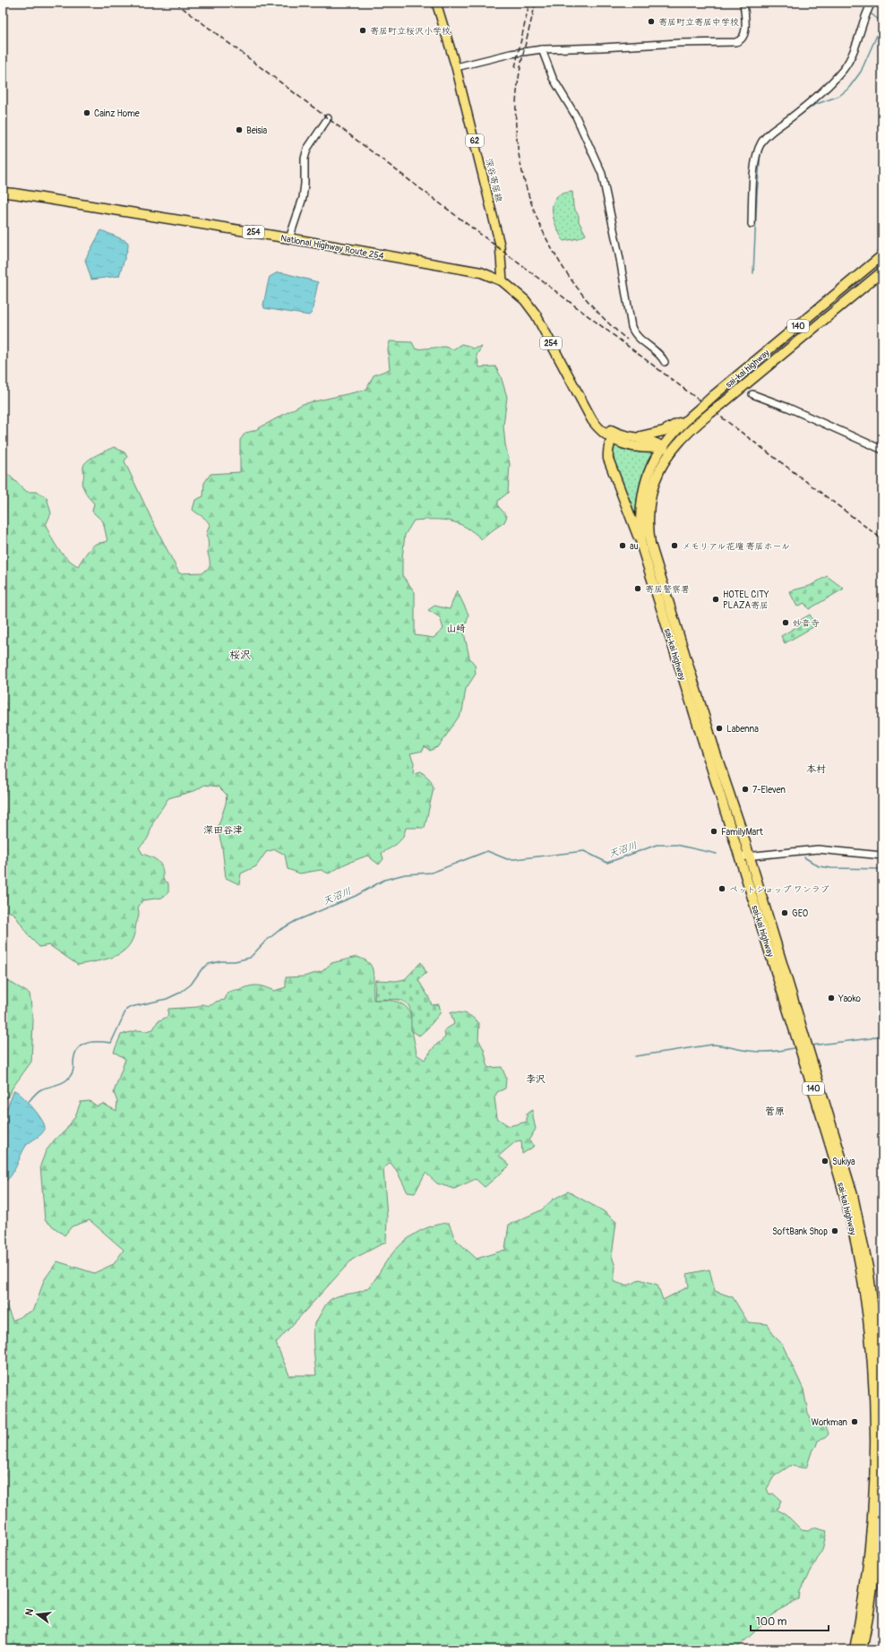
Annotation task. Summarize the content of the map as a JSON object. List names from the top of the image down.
{
  "streets": {
    "highway": [
      "254",
      "National Highway Route 254",
      "140",
      "sai-kai highway"
    ],
    "main road": ["62", "深谷寄居線"]
  },
  "crossings": [
    ["深谷寄居線", "National Highway Route 254"],
    ["National Highway Route 254", "sai-kai highway"]
  ],
  "districts": [
    "山崎",
    "桜沢",
    "本村",
    "深田谷津",
    "李沢",
    "菅原"
  ],
  "water": ["天沼川"],
  "places": [
    "寄居町立寄居中学校",
    "寄居町立桜沢小学校",
    "Cainz Home",
    "Beisia",
    "au",
    "メモリアル花壇 寄居ホール",
    "寄居警察署",
    "HOTEL CITY PLAZA寄居",
    "妙音寺",
    "Labenna",
    "7-Eleven",
    "FamilyMart",
    "ペットショップ ワンラブ",
    "GEO",
    "Yaoko",
    "Sukiya",
    "SoftBank Shop",
    "Workman"
  ],
  "scale_bar": "100 m",
  "north": "left"
}
